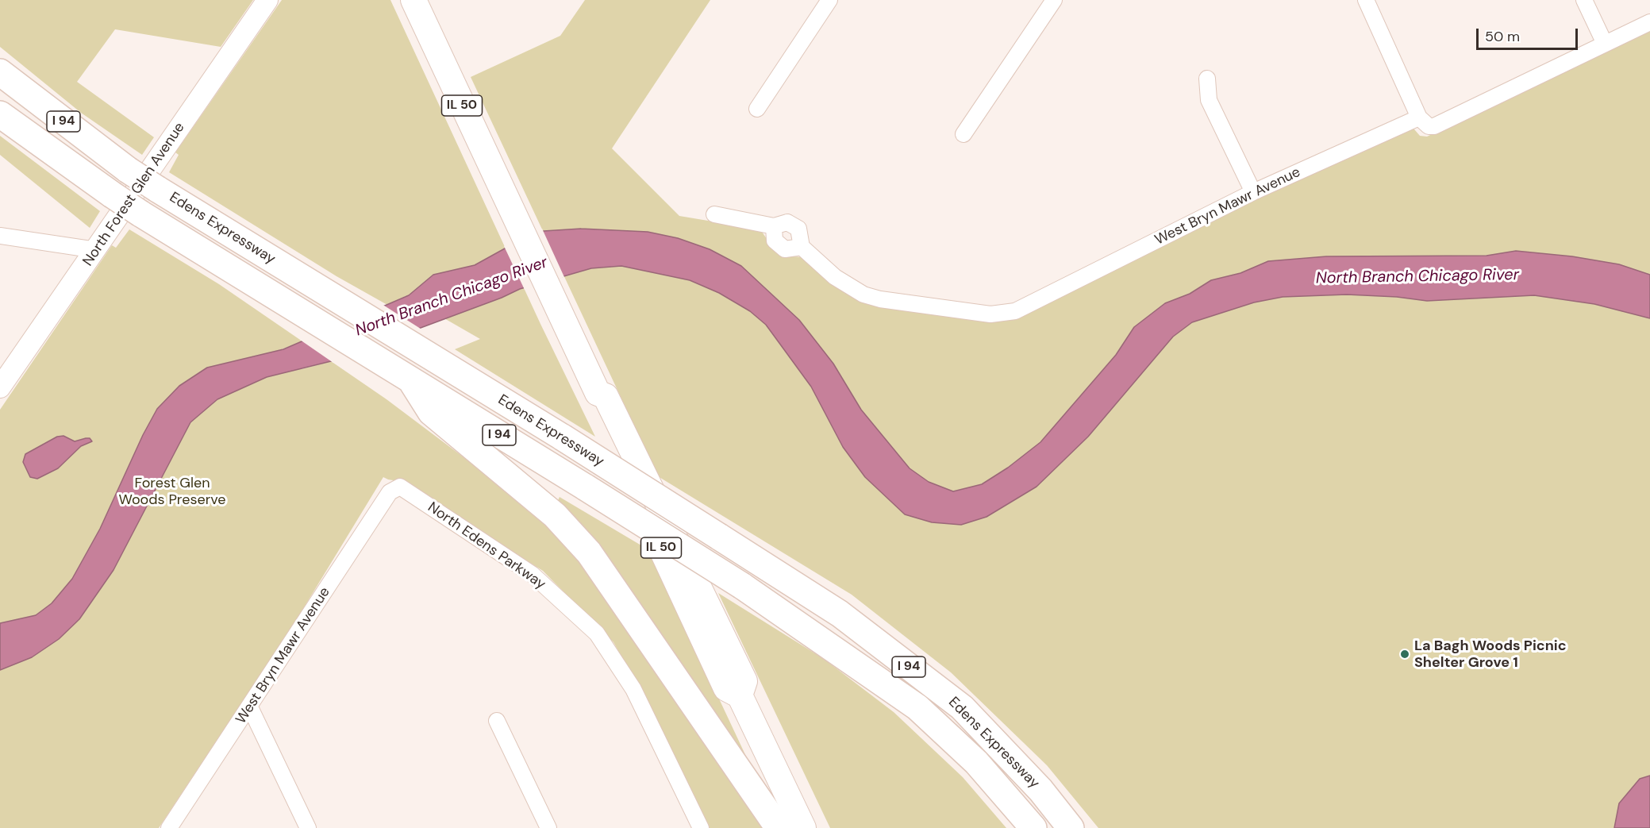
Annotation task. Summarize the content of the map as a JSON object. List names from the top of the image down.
{
  "streets": {
    "highway": ["I 94", "Edens Expressway"],
    "main road": ["IL 50"],
    "street": ["North Forest Glen Avenue", "West Bryn Mawr Avenue", "North Edens Parkway"]
  },
  "crossings": [
    ["West Bryn Mawr Avenue", "North Edens Parkway"]
  ],
  "water": ["North Branch Chicago River"],
  "parks": ["Forest Glen Woods Preserve"],
  "places": ["La Bagh Woods Picnic Shelter Grove 1"],
  "scale_bar": "50 m"
}
